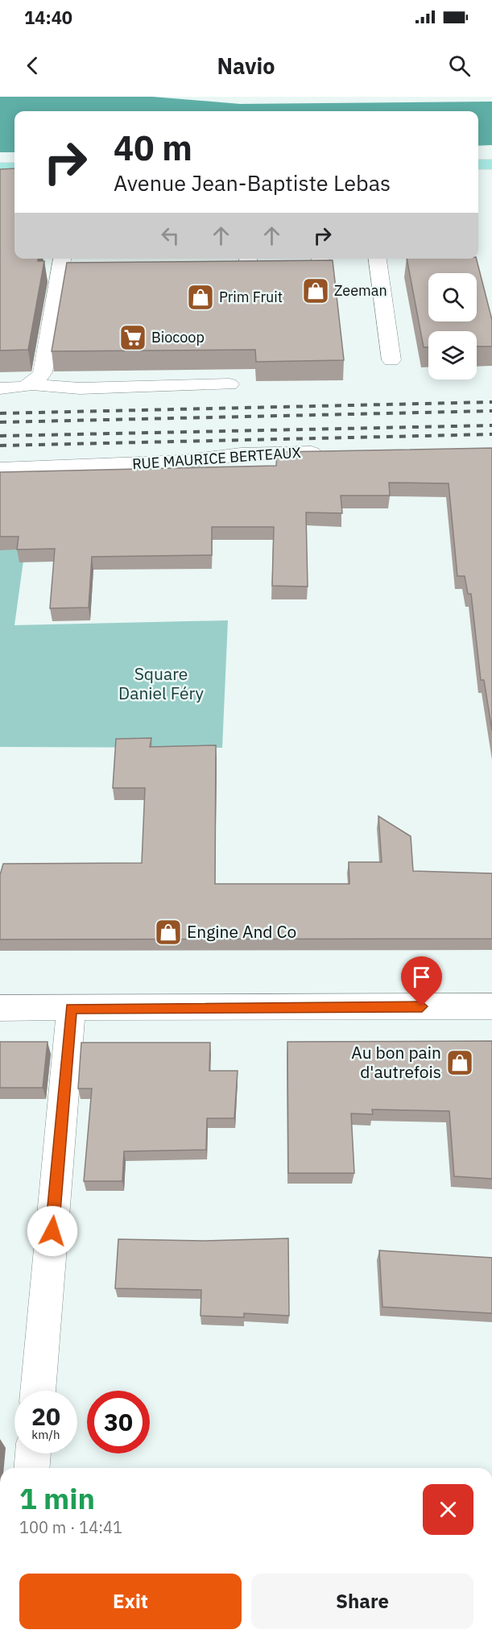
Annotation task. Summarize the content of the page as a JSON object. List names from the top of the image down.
{
  "streets": {
    "street": ["RUE MAURICE BERTEAUX"]
  },
  "parks": ["Square Daniel Féry"],
  "places": {
    "shop": [
      "Zeeman",
      "Prim Fruit",
      "Engine And Co",
      "Au bon pain d'autrefois"
    ],
    "supermarket": ["Biocoop"]
  },
  "page": {
    "status": "14:40",
    "header": "Navio",
    "turn": ["40 m", "Avenue Jean-Baptiste Lebas"],
    "speed": "20 km/h",
    "limit": "30",
    "heading": ["1 min", "100 m · 14:41"],
    "buttons": ["Exit", "Share"]
  }
}
